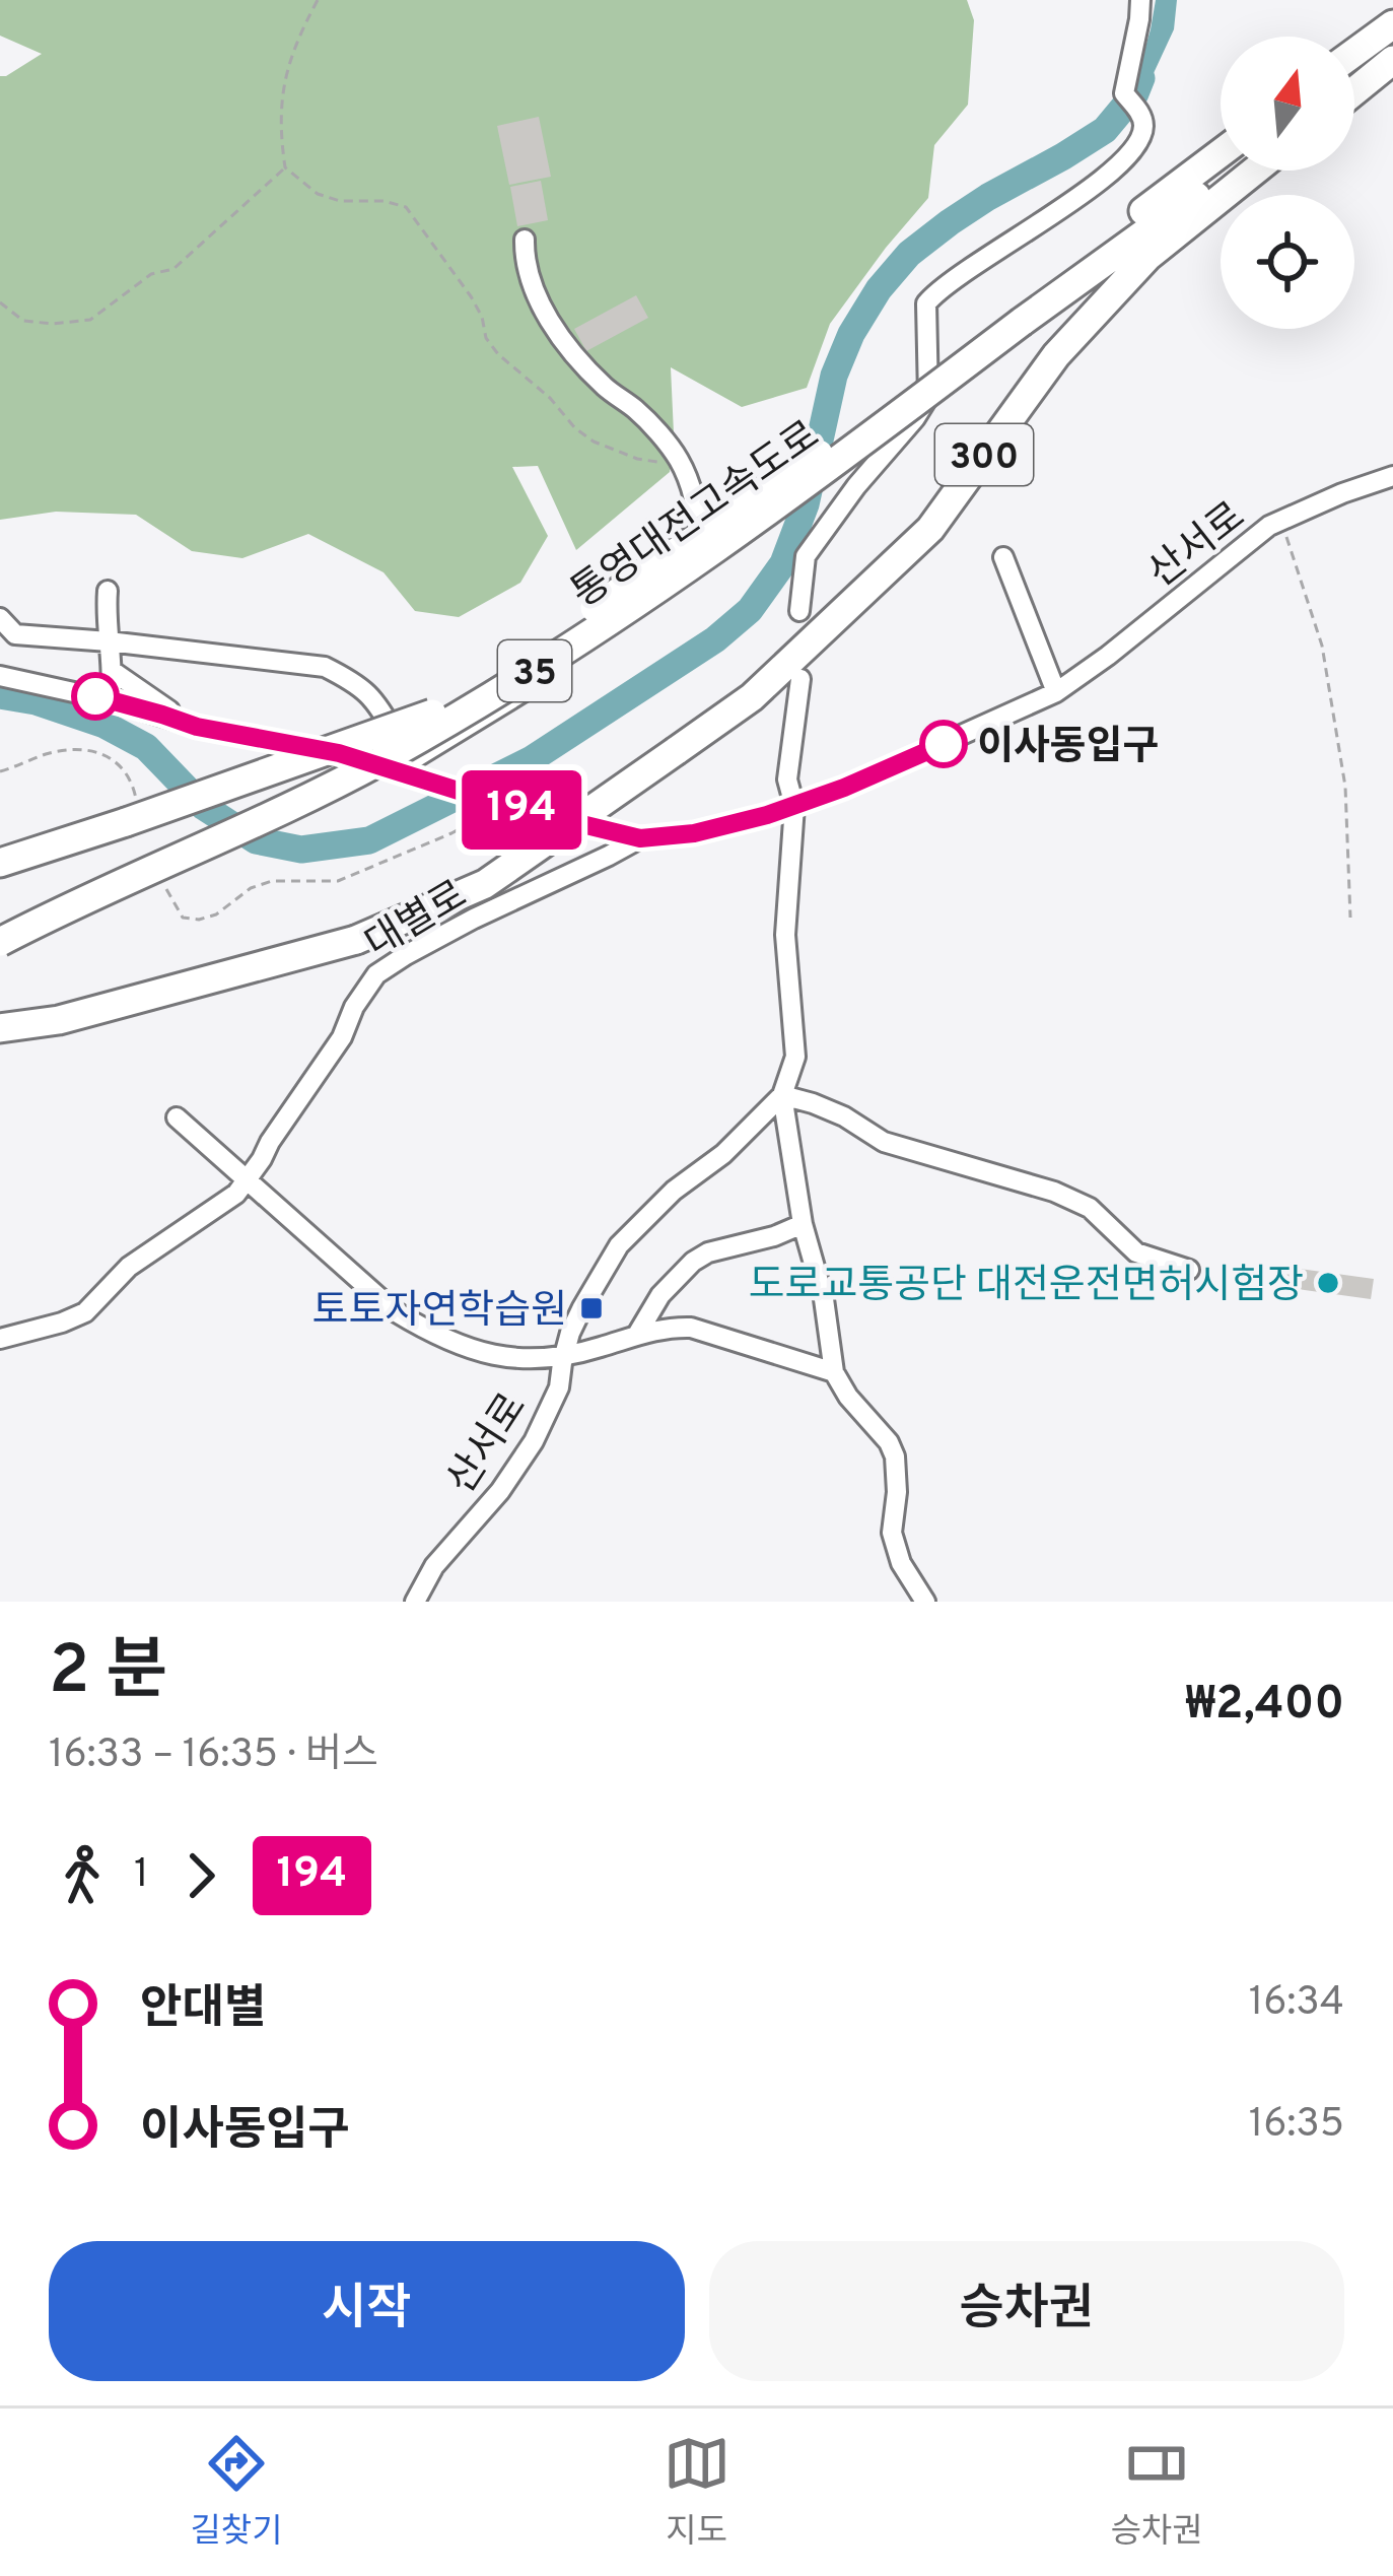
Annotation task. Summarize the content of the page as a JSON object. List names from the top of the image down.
{
  "streets": {
    "highway": ["300", "통영대전고속도로", "35"],
    "street": ["산서로", "대별로"]
  },
  "crossings": [
    ["산서로", "대별로"]
  ],
  "places": {
    "other": ["이사동입구", "도로교통공단 대전운전면허시험장"],
    "transit": ["토토자연학습원"]
  },
  "lines": ["bus line 194"],
  "north": "top",
  "page": {
    "on_map": "194",
    "heading": ["2 분", "16:33 – 16:35 · 버스", "₩2,400"],
    "legs": ["1", "194"],
    "list": [
      {
        "name": "안대별",
        "value": "16:34"
      },
      {
        "name": "이사동입구",
        "value": "16:35"
      }
    ],
    "buttons": ["시작", "승차권"],
    "tabs": ["길찾기", "지도", "승차권"]
  }
}
